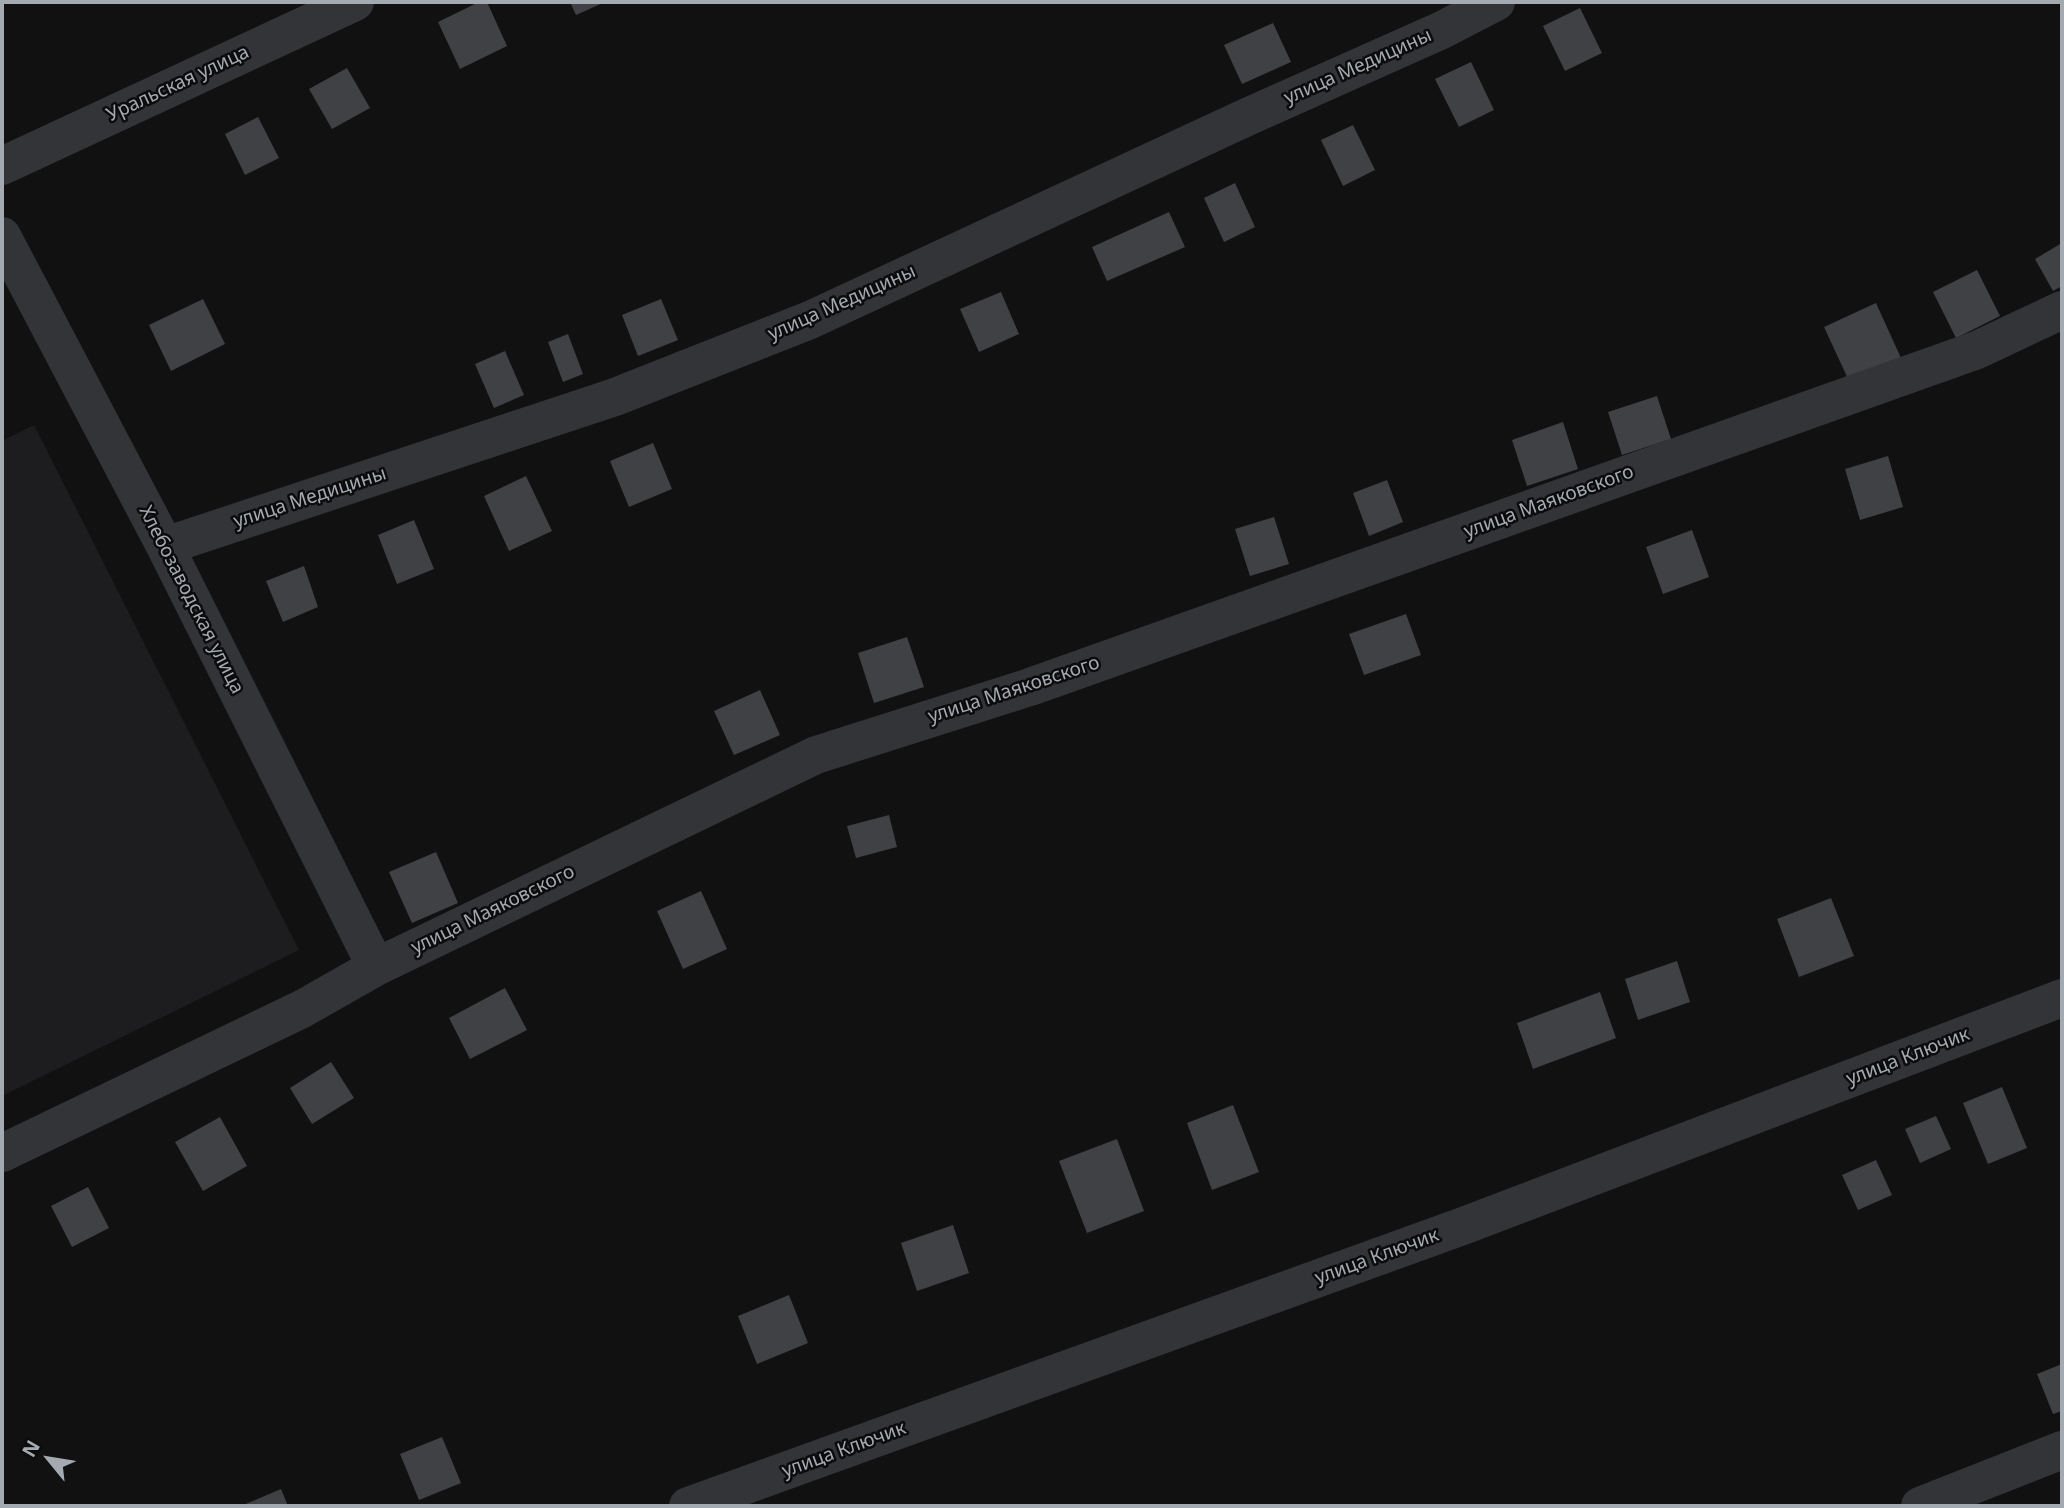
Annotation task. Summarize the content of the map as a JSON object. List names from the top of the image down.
{
  "streets": {
    "street": [
      "улица Медицины",
      "Уральская улица",
      "улица Маяковского",
      "Хлебозаводская улица",
      "улица Ключик"
    ]
  },
  "crossings": [
    ["улица Медицины", "Хлебозаводская улица"],
    ["улица Маяковского", "Хлебозаводская улица"]
  ],
  "north": "top left"
}
